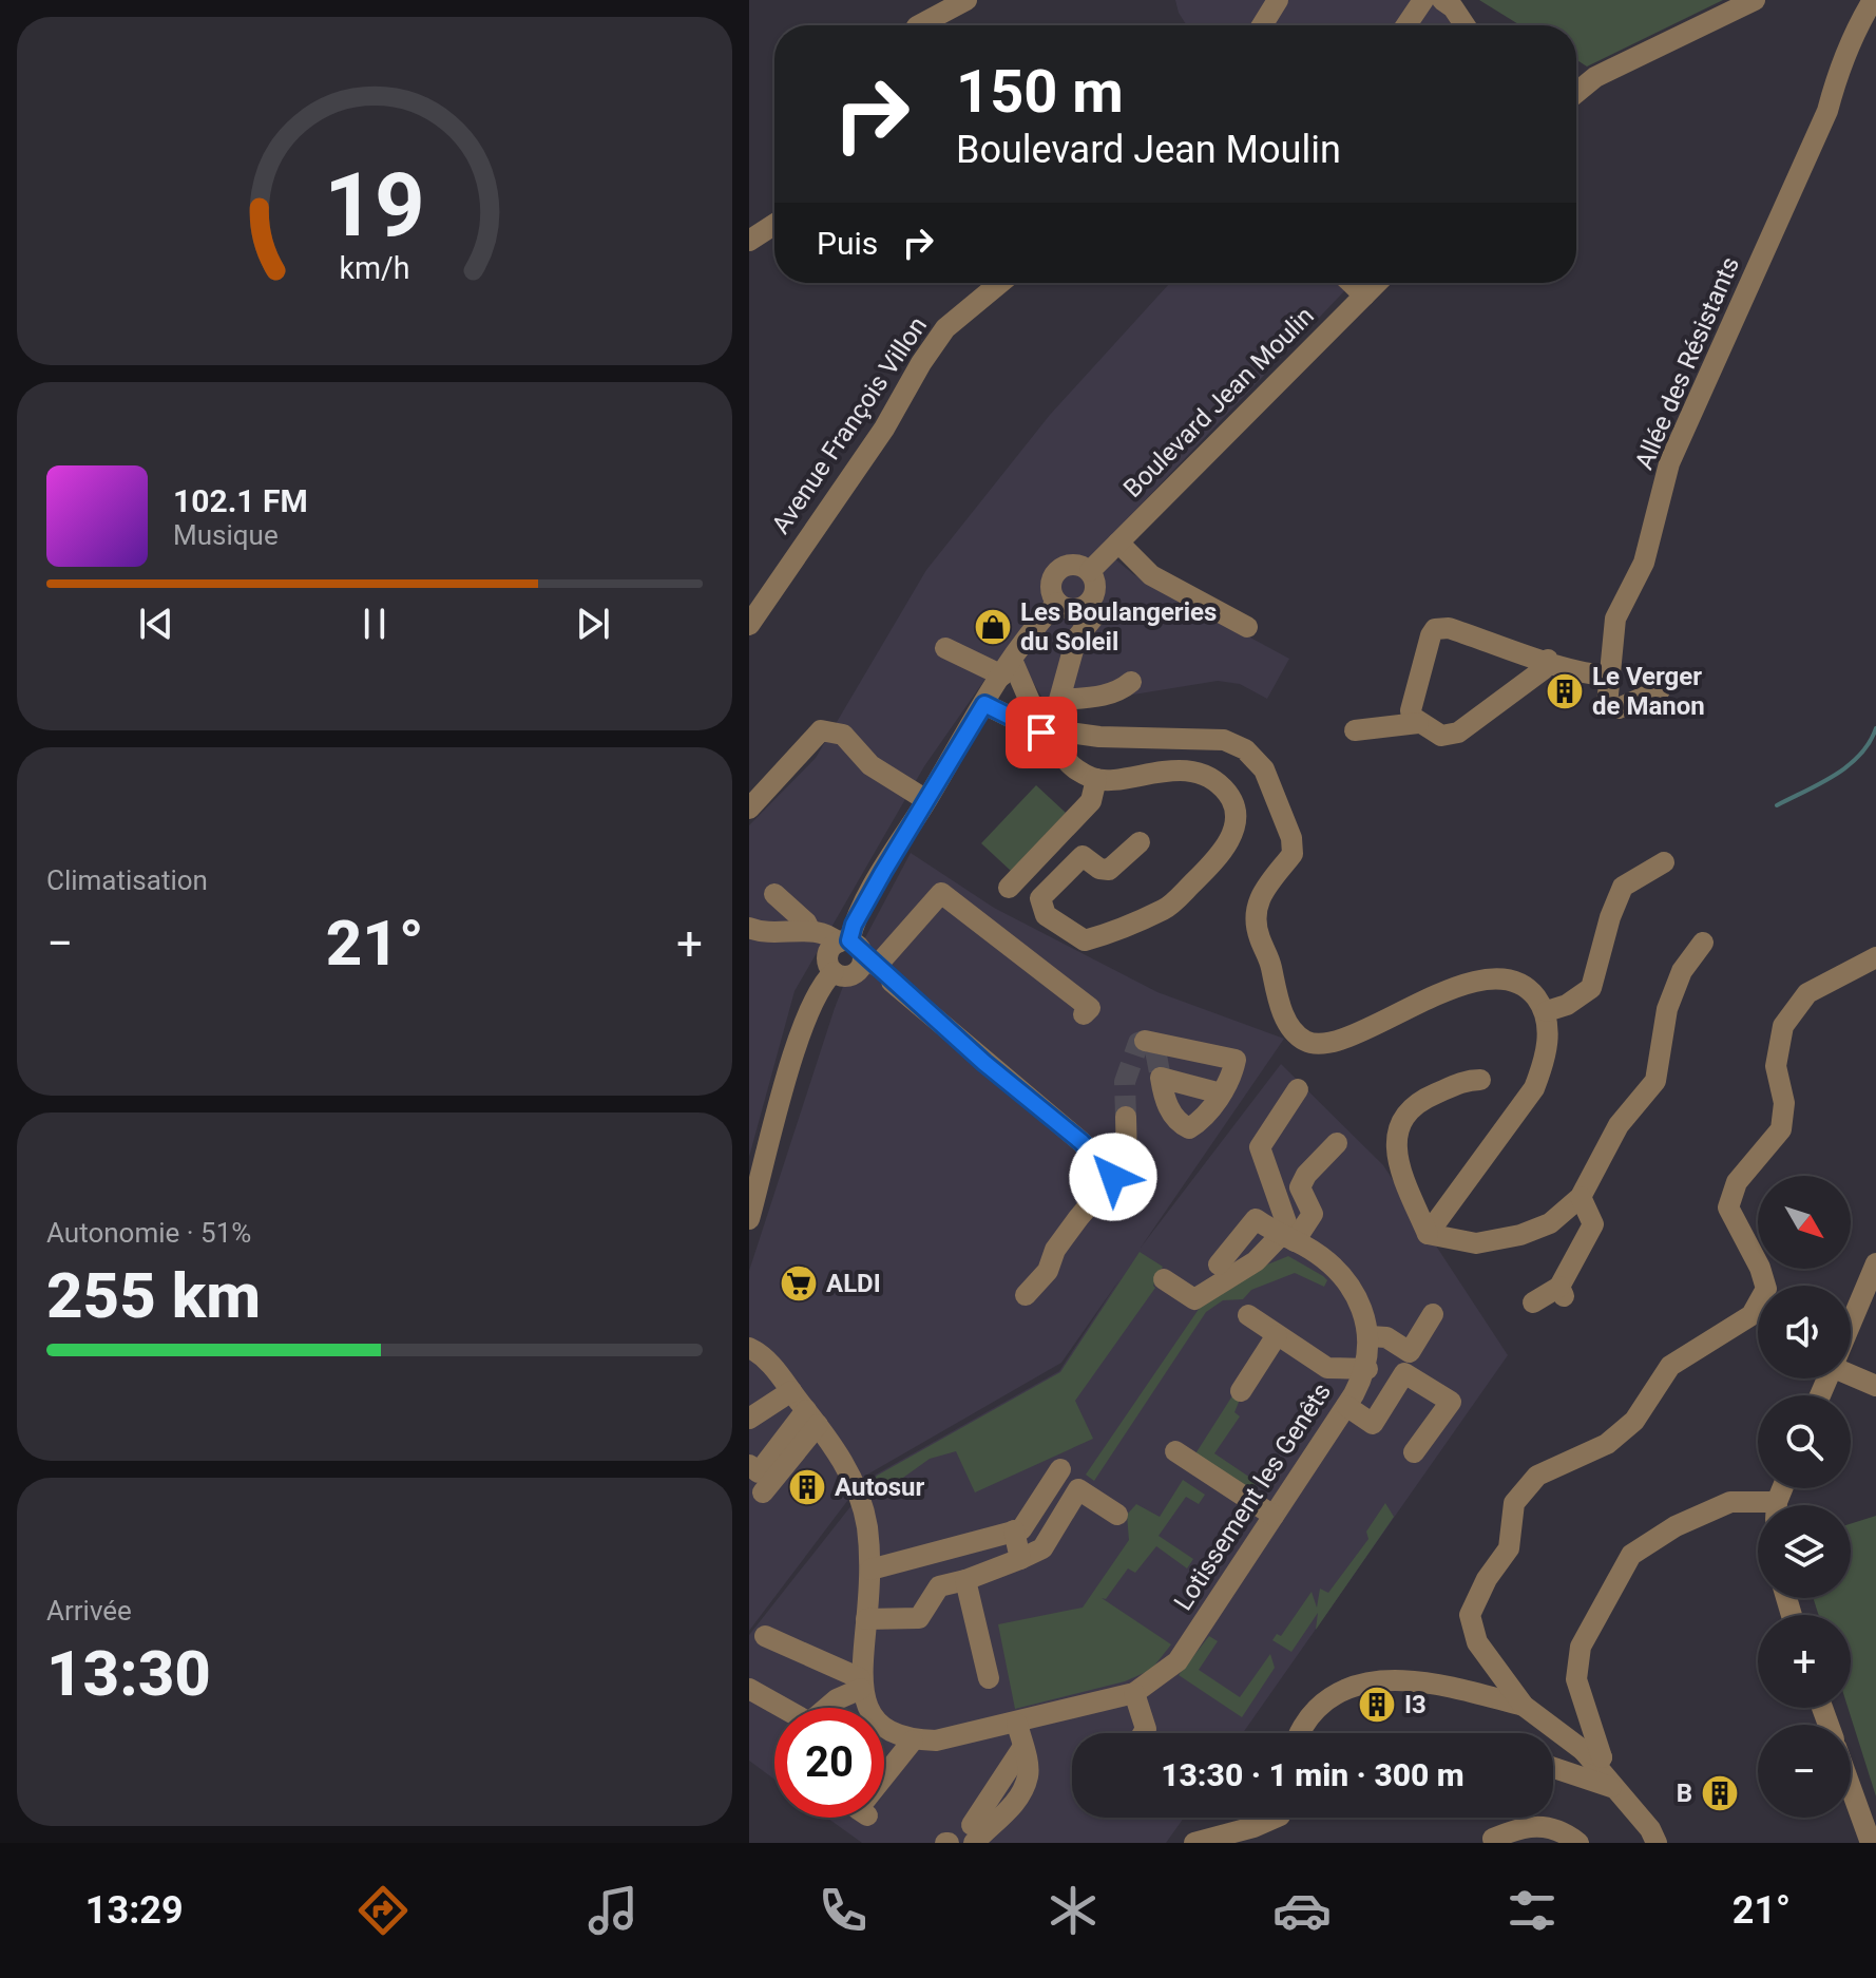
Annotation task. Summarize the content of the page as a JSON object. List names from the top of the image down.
{
  "streets": {
    "street": [
      "Allée des Résistants",
      "Boulevard Jean Moulin",
      "Avenue François Villon",
      "Lotissement les Genêts"
    ]
  },
  "places": {
    "shop": ["Les Boulangeries du Soleil"],
    "building": [
      "Le Verger de Manon",
      "Autosur",
      "I3",
      "B"
    ],
    "supermarket": ["ALDI"]
  },
  "north": "bottom right",
  "page": {
    "turn": ["150 m", "Boulevard Jean Moulin"],
    "then": "Puis",
    "song": ["102.1 FM", "Musique"],
    "tile": [
      "Climatisation",
      ["Autonomie · 51%", "255 km"],
      ["Arrivée", "13:30"]
    ],
    "heat": ["−", "21°", "+"],
    "map_buttons": ["+", "−"],
    "limit": "20",
    "trip": "13:30 · 1 min · 300 m",
    "tabs": ["13:29", "21°"],
    "gauge": ["19", "km/h"]
  }
}
